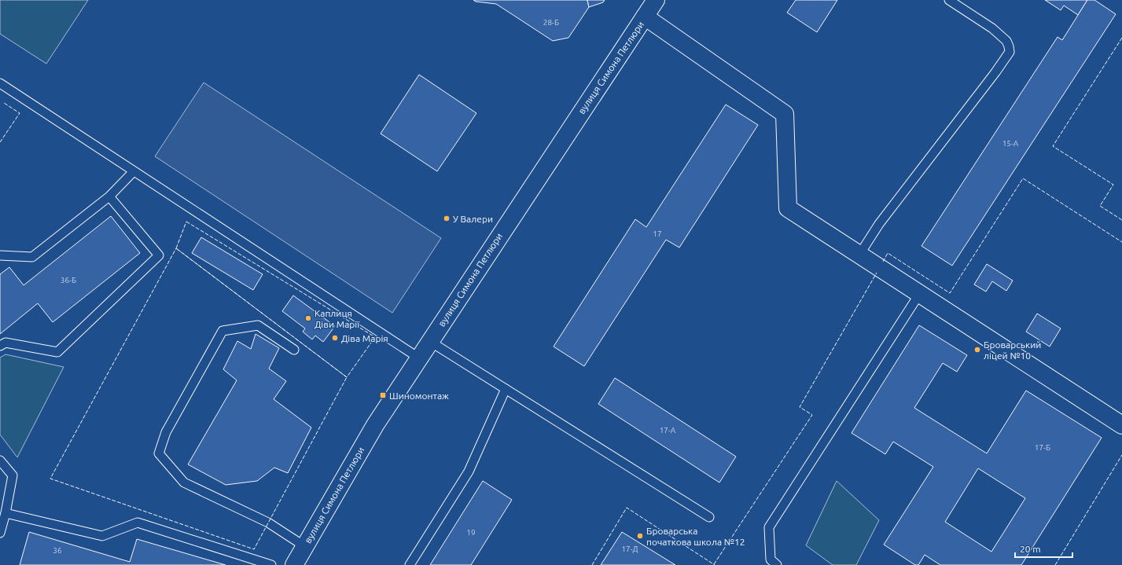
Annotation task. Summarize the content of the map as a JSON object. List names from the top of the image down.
{
  "streets": {
    "main road": ["вулиця Симона Петлюри"]
  },
  "places": {
    "other": [
      "У Валери",
      "Каплиця Діви Марії",
      "Діва Марія",
      "Броварський ліцей №10",
      "Броварська початкова школа №12"
    ],
    "transit": ["Шиномонтаж"]
  },
  "house_numbers": [
    "28-Б",
    "15-А",
    "17",
    "36-Б",
    "17-А",
    "17-Б",
    "19",
    "17-Д",
    "36"
  ],
  "scale_bar": "20 m"
}
